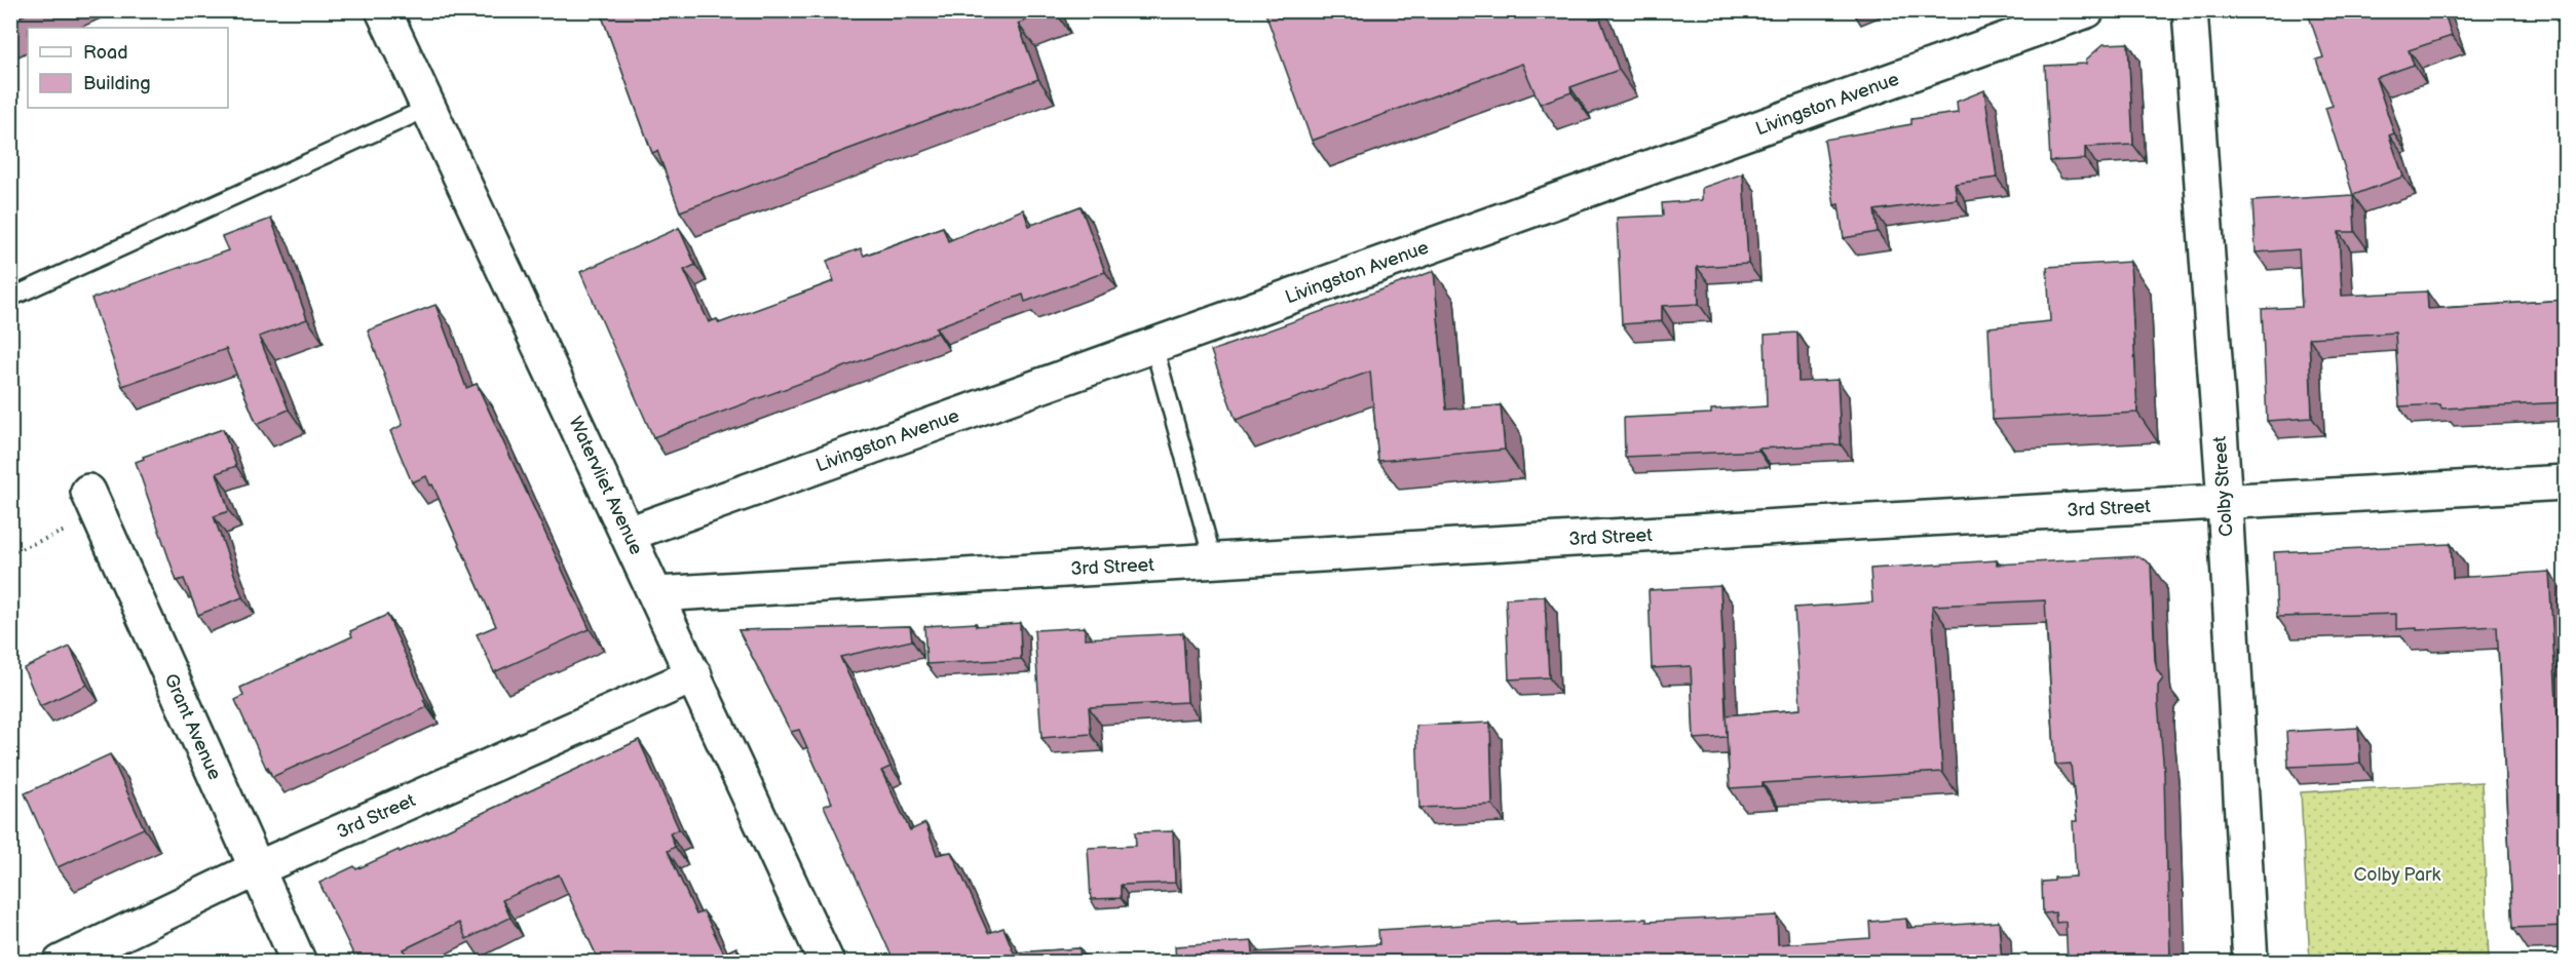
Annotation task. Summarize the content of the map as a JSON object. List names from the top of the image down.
{
  "streets": {
    "street": [
      "Livingston Avenue",
      "Watervliet Avenue",
      "Colby Street",
      "3rd Street",
      "Grant Avenue"
    ]
  },
  "crossings": [
    ["Livingston Avenue", "Watervliet Avenue"],
    ["Watervliet Avenue", "3rd Street"],
    ["Colby Street", "3rd Street"],
    ["3rd Street", "Grant Avenue"]
  ],
  "parks": ["Colby Park"],
  "legend": ["Road", "Building"]
}
